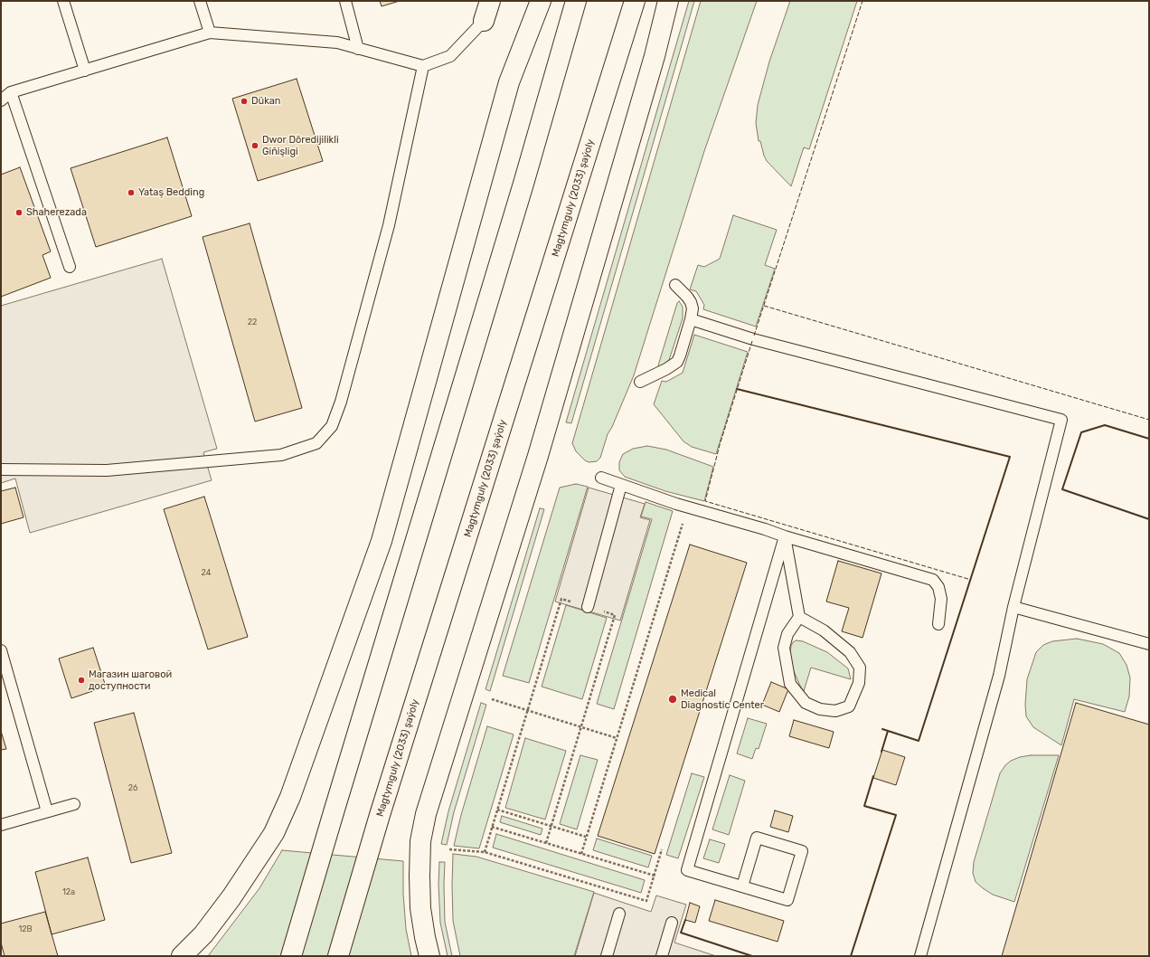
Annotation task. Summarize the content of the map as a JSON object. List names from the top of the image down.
{
  "streets": {
    "main road": ["Magtymguly (2033) şaýoly"]
  },
  "places": [
    "Dükan",
    "Dwor Döredijilikli Giňişligi",
    "Yataş Bedding",
    "Shaherezada",
    "Магазин шаговой доступности",
    "Medical Diagnostic Center"
  ],
  "house_numbers": [
    "22",
    "24",
    "26",
    "12a",
    "12B"
  ]
}
